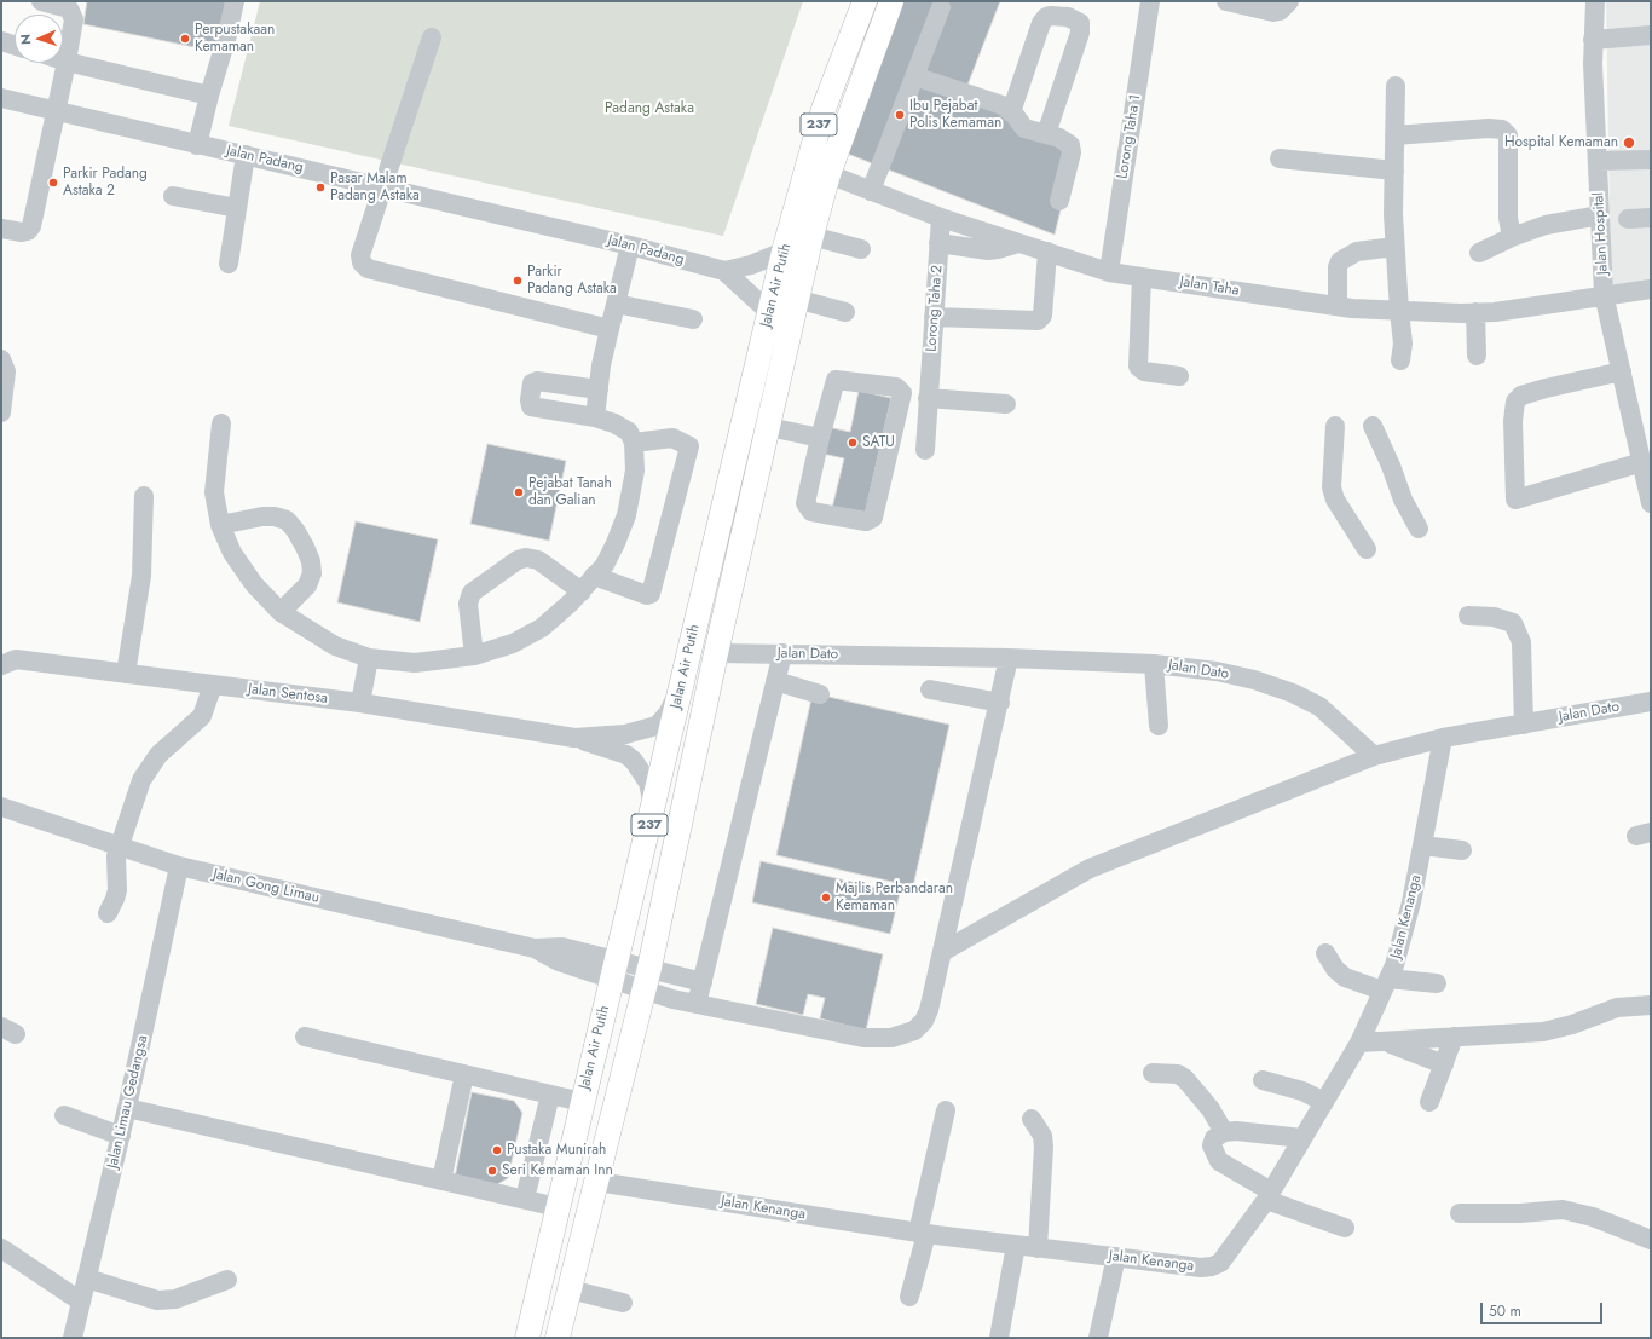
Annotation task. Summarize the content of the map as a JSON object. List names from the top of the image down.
{
  "streets": {
    "main road": ["237", "Jalan Air Putih"],
    "street": [
      "Lorong Taha 1",
      "Jalan Padang",
      "Jalan Hospital",
      "Jalan Taha",
      "Lorong Taha 2",
      "Jalan Dato",
      "Jalan Sentosa",
      "Jalan Gong Limau",
      "Jalan Kenanga",
      "Jalan Limau Gedangsa"
    ]
  },
  "crossings": [
    ["Lorong Taha 1", "Jalan Taha"],
    ["Jalan Hospital", "Jalan Taha"],
    ["Jalan Air Putih", "Jalan Taha"],
    ["Jalan Air Putih", "Jalan Dato"],
    ["Jalan Air Putih", "Jalan Gong Limau"],
    ["Jalan Air Putih", "Jalan Kenanga"],
    ["Jalan Taha", "Lorong Taha 2"],
    ["Jalan Dato", "Jalan Kenanga"],
    ["Jalan Gong Limau", "Jalan Limau Gedangsa"]
  ],
  "parks": ["Padang Astaka"],
  "places": [
    "Perpustakaan Kemaman",
    "Ibu Pejabat Polis Kemaman",
    "Hospital Kemaman",
    "Parkir Padang Astaka 2",
    "Pasar Malam Padang Astaka",
    "Parkir Padang Astaka",
    "SATU",
    "Pejabat Tanah dan Galian",
    "Majlis Perbandaran Kemaman",
    "Pustaka Munirah",
    "Seri Kemaman Inn"
  ],
  "scale_bar": "50 m",
  "north": "left"
}
